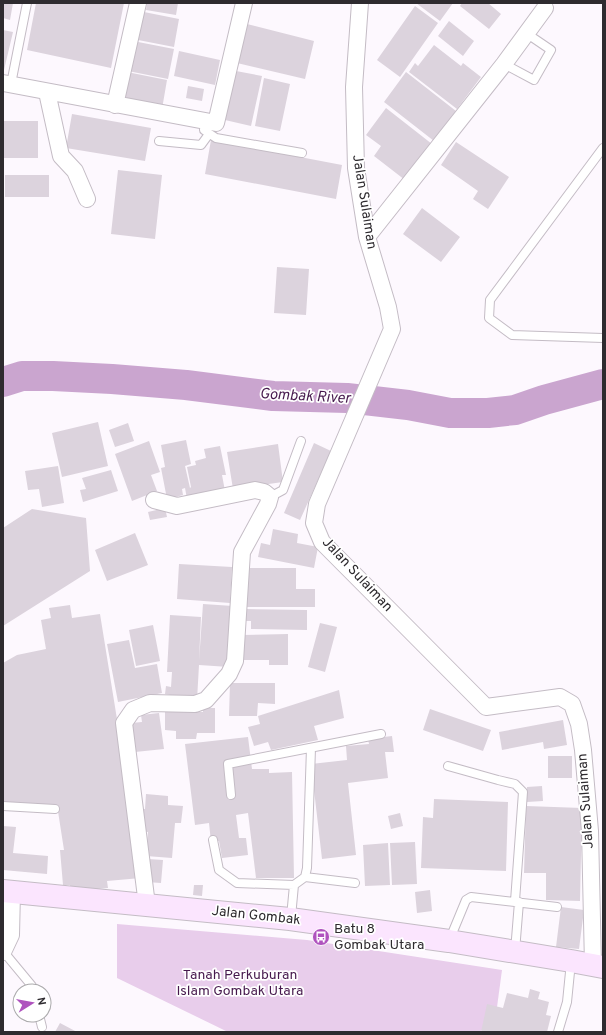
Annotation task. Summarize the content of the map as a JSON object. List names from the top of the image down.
{
  "streets": {
    "main road": ["Jalan Gombak"],
    "street": ["Jalan Sulaiman"]
  },
  "crossings": [
    ["Jalan Sulaiman", "Jalan Gombak"]
  ],
  "water": ["Gombak River"],
  "parks": ["Tanah Perkuburan Islam Gombak Utara"],
  "places": {
    "bus stop": ["Batu 8 Gombak Utara"]
  },
  "north": "right"
}
